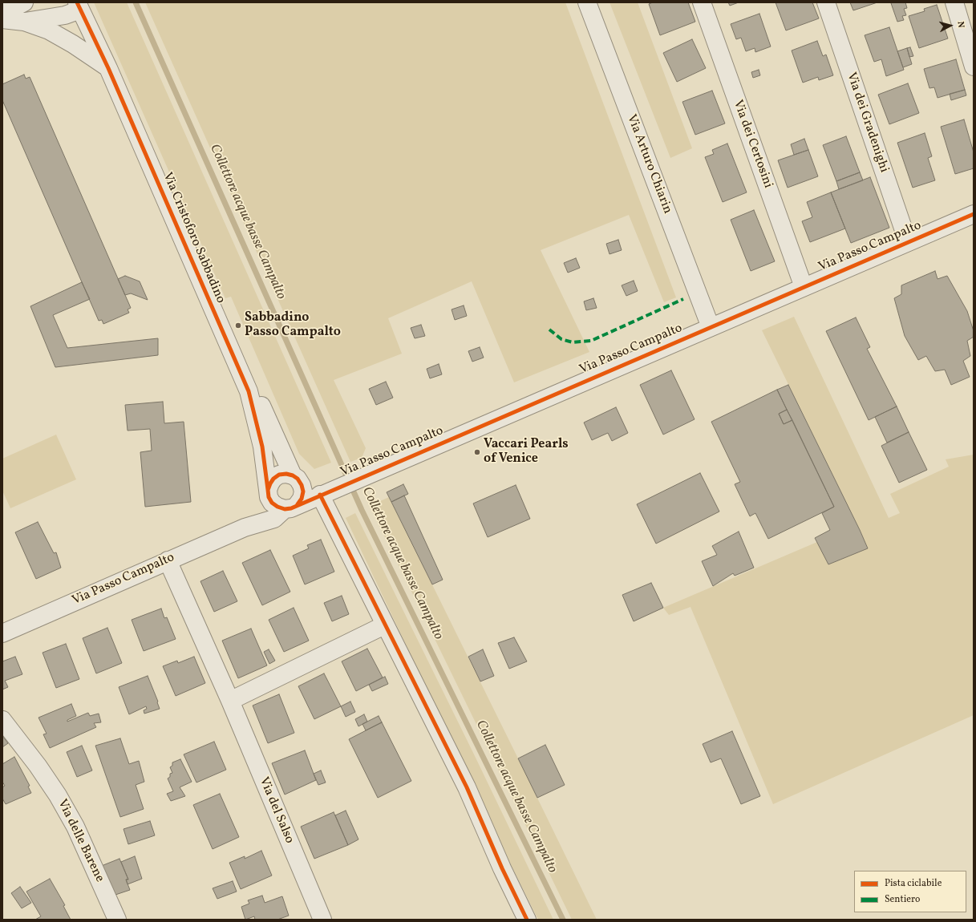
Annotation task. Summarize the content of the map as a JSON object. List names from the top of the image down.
{
  "streets": {
    "street": [
      "Via dei Gradenighi",
      "Via dei Certosini",
      "Via Arturo Chiarin",
      "Via Cristoforo Sabbadino",
      "Via Passo Campalto",
      "Via del Salso",
      "Via delle Barene"
    ]
  },
  "crossings": [
    ["Via dei Gradenighi", "Via Passo Campalto"],
    ["Via dei Certosini", "Via Passo Campalto"],
    ["Via Arturo Chiarin", "Via Passo Campalto"],
    ["Via Cristoforo Sabbadino", "Via Passo Campalto"],
    ["Via Passo Campalto", "Via del Salso"]
  ],
  "water": ["Collettore acque basse Campalto"],
  "places": ["Sabbadino Passo Campalto", "Vaccari Pearls of Venice"],
  "legend": ["Pista ciclabile", "Sentiero"],
  "north": "right"
}
